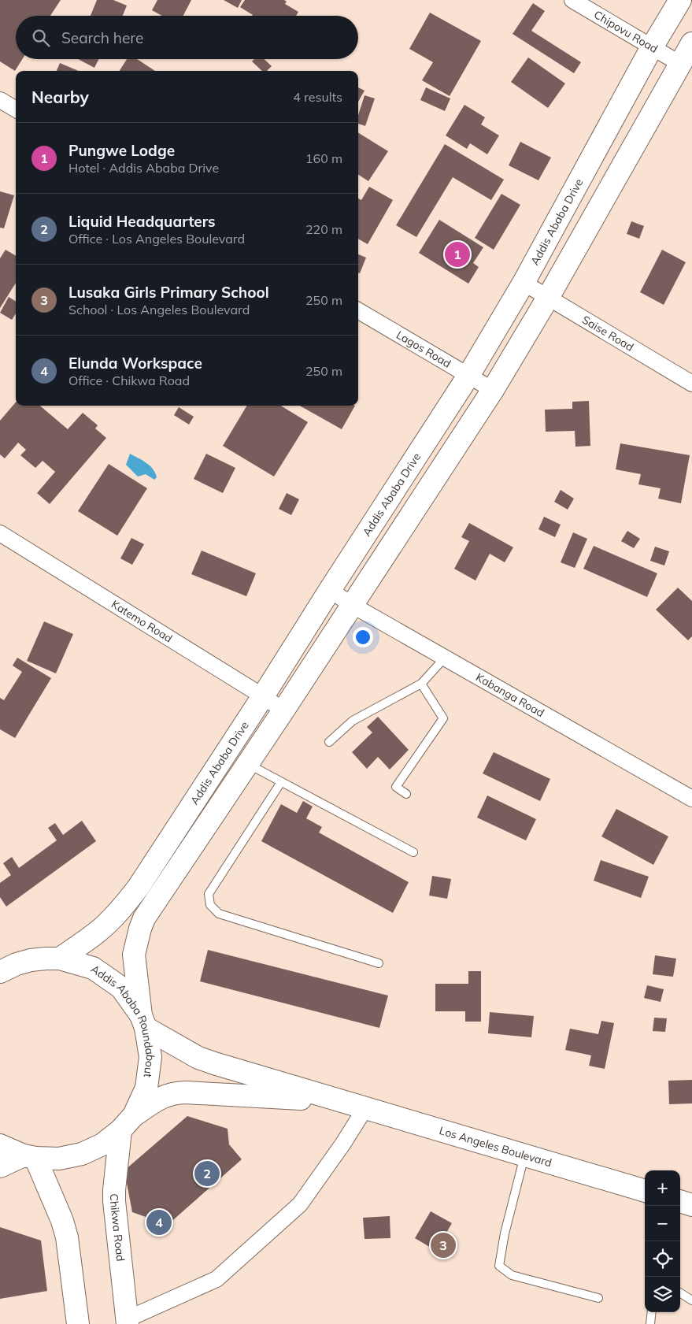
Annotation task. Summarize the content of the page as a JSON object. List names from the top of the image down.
{
  "streets": {
    "main road": [
      "Addis Ababa Drive",
      "Addis Ababa Roundabout",
      "Los Angeles Boulevard",
      "Chikwa Road"
    ],
    "street": [
      "Chipovu Road",
      "Saise Road",
      "Lagos Road",
      "Katemo Road",
      "Kabanga Road"
    ]
  },
  "crossings": [
    ["Chipovu Road", "Addis Ababa Drive"],
    ["Addis Ababa Drive", "Saise Road"],
    ["Addis Ababa Drive", "Lagos Road"],
    ["Addis Ababa Drive", "Katemo Road"],
    ["Addis Ababa Drive", "Kabanga Road"],
    ["Addis Ababa Drive", "Addis Ababa Roundabout"],
    ["Addis Ababa Roundabout", "Los Angeles Boulevard"],
    ["Addis Ababa Roundabout", "Chikwa Road"],
    ["Los Angeles Boulevard", "Chikwa Road"]
  ],
  "page": {
    "search": "Search here",
    "heading": ["Nearby", "4 results"],
    "list": [
      {
        "mark": "1",
        "name": "Pungwe Lodge",
        "note": "Hotel · Addis Ababa Drive",
        "value": "160 m"
      },
      {
        "mark": "2",
        "name": "Liquid Headquarters",
        "note": "Office · Los Angeles Boulevard",
        "value": "220 m"
      },
      {
        "mark": "3",
        "name": "Lusaka Girls Primary School",
        "note": "School · Los Angeles Boulevard",
        "value": "250 m"
      },
      {
        "mark": "4",
        "name": "Elunda Workspace",
        "note": "Office · Chikwa Road",
        "value": "250 m"
      }
    ],
    "pins": [
      "1",
      "2",
      "4",
      "3"
    ],
    "map_buttons": ["+", "−"]
  }
}
